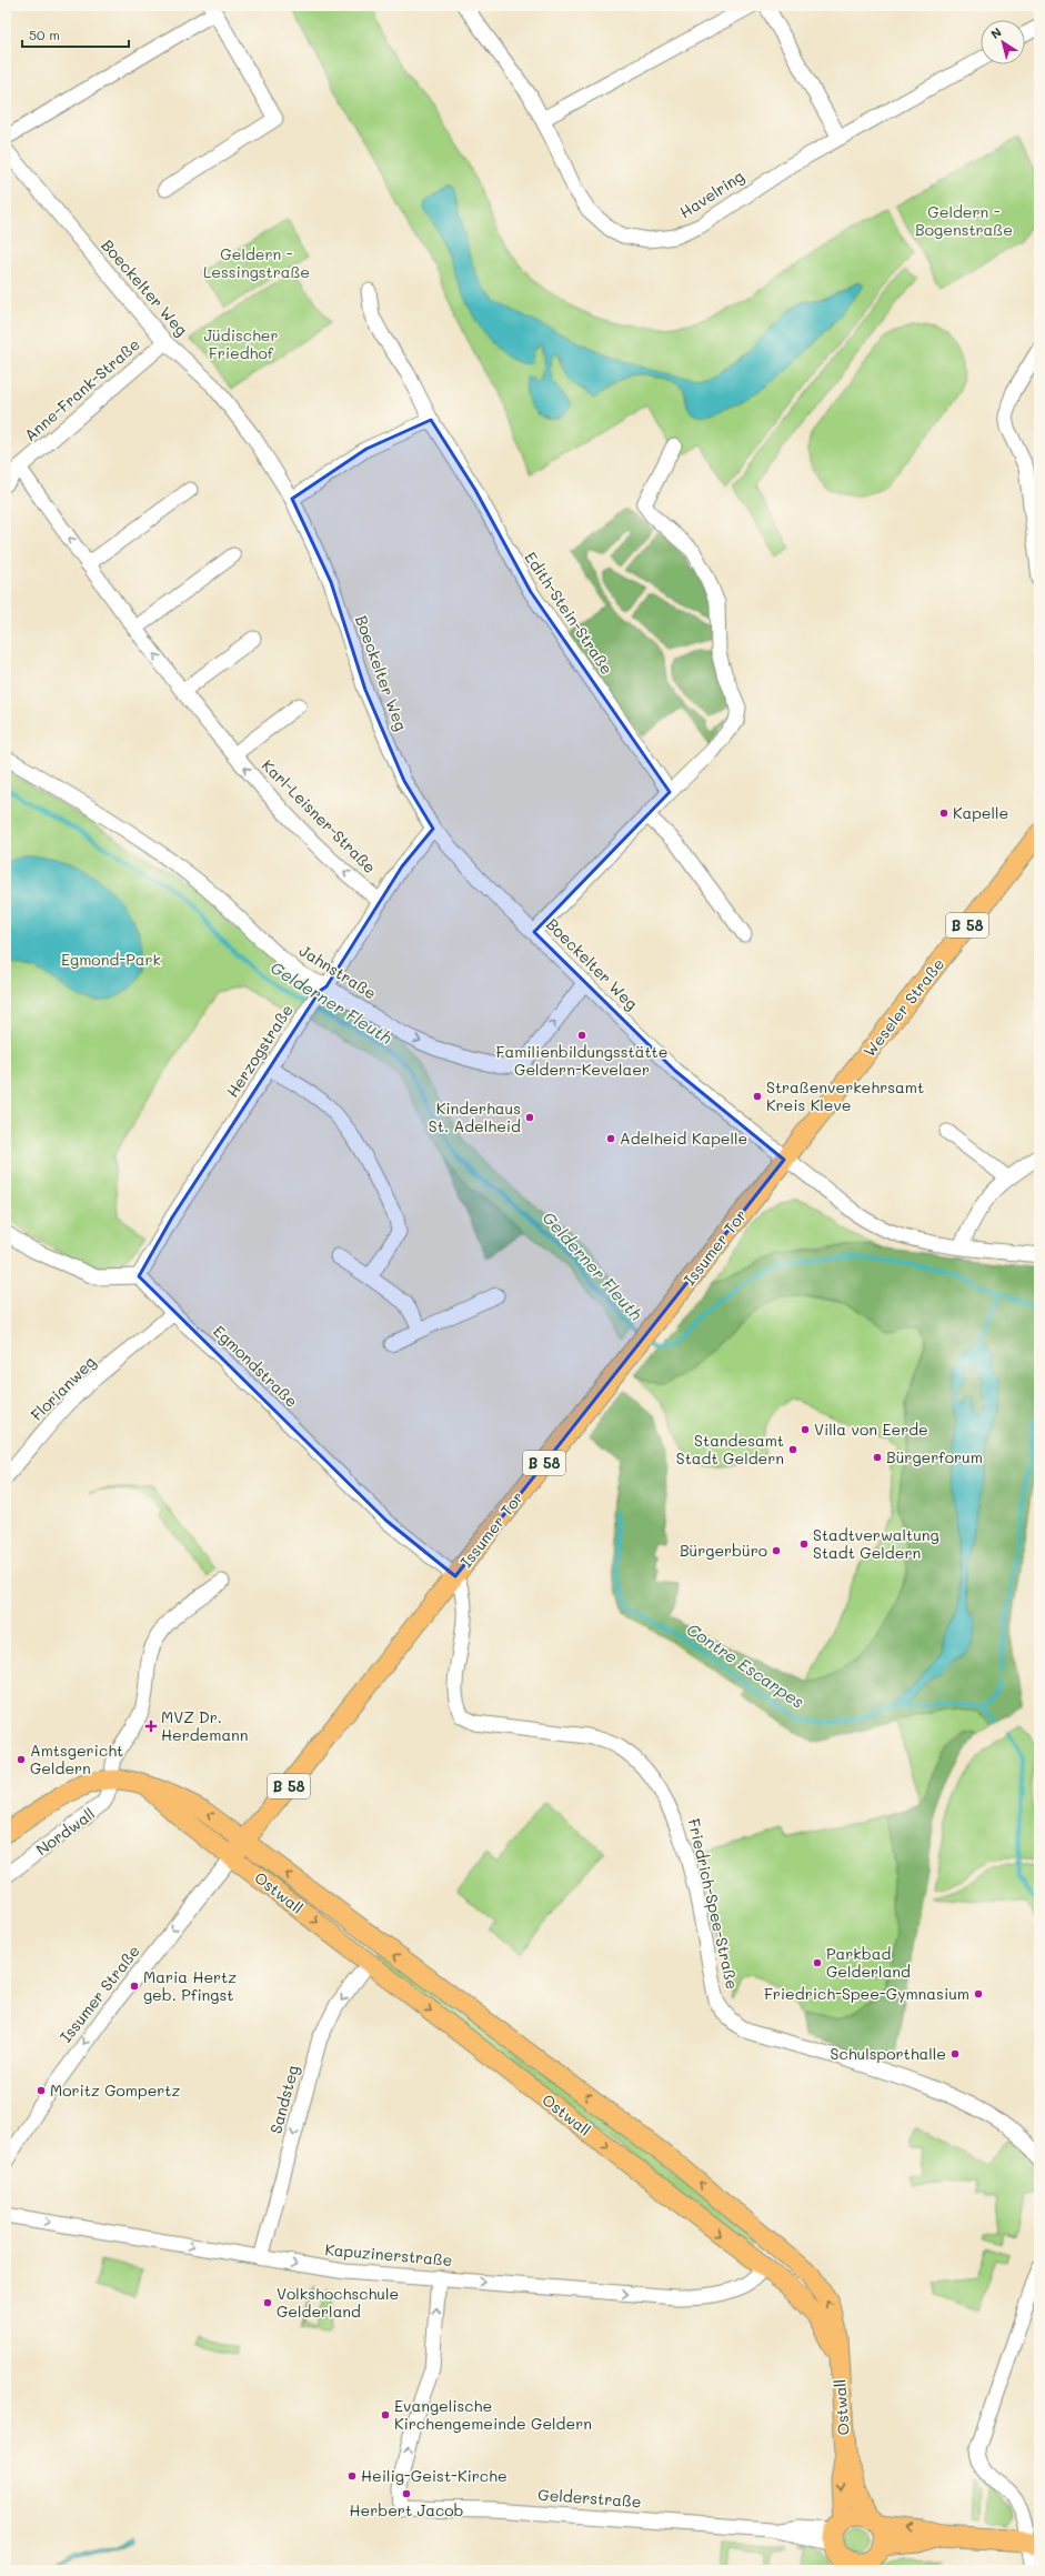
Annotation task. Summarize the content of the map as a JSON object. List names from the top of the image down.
{
  "streets": {
    "main road": [
      "B 58",
      "Weseler Straße",
      "Issumer Tor",
      "Nordwall",
      "Ostwall"
    ],
    "street": [
      "Havelring",
      "Boeckelter Weg",
      "Anne-Frank-Straße",
      "Edith-Stein-Straße",
      "Karl-Leisner-Straße",
      "Jahnstraße",
      "Herzogstraße",
      "Egmondstraße",
      "Florianweg",
      "Friedrich-Spee-Straße",
      "Issumer Straße",
      "Sandsteg",
      "Kapuzinerstraße",
      "Gelderstraße"
    ]
  },
  "crossings": [
    ["Boeckelter Weg", "Anne-Frank-Straße"],
    ["Boeckelter Weg", "Jahnstraße"],
    ["Boeckelter Weg", "Weseler Straße"],
    ["Boeckelter Weg", "Herzogstraße"],
    ["Boeckelter Weg", "Issumer Tor"],
    ["Anne-Frank-Straße", "Karl-Leisner-Straße"],
    ["Karl-Leisner-Straße", "Herzogstraße"],
    ["Jahnstraße", "Herzogstraße"],
    ["Weseler Straße", "Issumer Tor"],
    ["Herzogstraße", "Egmondstraße"],
    ["Issumer Tor", "Egmondstraße"],
    ["Issumer Tor", "Nordwall"],
    ["Issumer Tor", "Ostwall"],
    ["Issumer Tor", "Friedrich-Spee-Straße"],
    ["Issumer Tor", "Issumer Straße"],
    ["Egmondstraße", "Florianweg"],
    ["Egmondstraße", "Friedrich-Spee-Straße"],
    ["Nordwall", "Ostwall"],
    ["Ostwall", "Issumer Straße"],
    ["Ostwall", "Sandsteg"],
    ["Ostwall", "Kapuzinerstraße"],
    ["Ostwall", "Gelderstraße"],
    ["Sandsteg", "Kapuzinerstraße"],
    ["Kapuzinerstraße", "Gelderstraße"]
  ],
  "one_way": [
    "Karl-Leisner-Straße",
    "Jahnstraße",
    "Issumer Straße",
    "Sandsteg",
    "Kapuzinerstraße"
  ],
  "water": ["Gelderner Fleuth", "Contre Escarpes"],
  "parks": [
    "Geldern - Bogenstraße",
    "Geldern - Lessingstraße",
    "Jüdischer Friedhof",
    "Egmond-Park"
  ],
  "places": {
    "other": [
      "Kapelle",
      "Familienbildungsstätte Geldern-Kevelaer",
      "Straßenverkehrsamt Kreis Kleve",
      "Kinderhaus St. Adelheid",
      "Adelheid Kapelle",
      "Villa von Eerde",
      "Standesamt Stadt Geldern",
      "Bürgerforum",
      "Stadtverwaltung Stadt Geldern",
      "Bürgerbüro",
      "Amtsgericht Geldern",
      "Parkbad Gelderland",
      "Maria Hertz geb. Pfingst",
      "Friedrich-Spee-Gymnasium",
      "Schulsporthalle",
      "Moritz Gompertz",
      "Volkshochschule Gelderland",
      "Evangelische Kirchengemeinde Geldern",
      "Heilig-Geist-Kirche",
      "Herbert Jacob"
    ],
    "health": ["MVZ Dr. Herdemann"]
  },
  "scale_bar": "50 m",
  "north": "top left"
}
